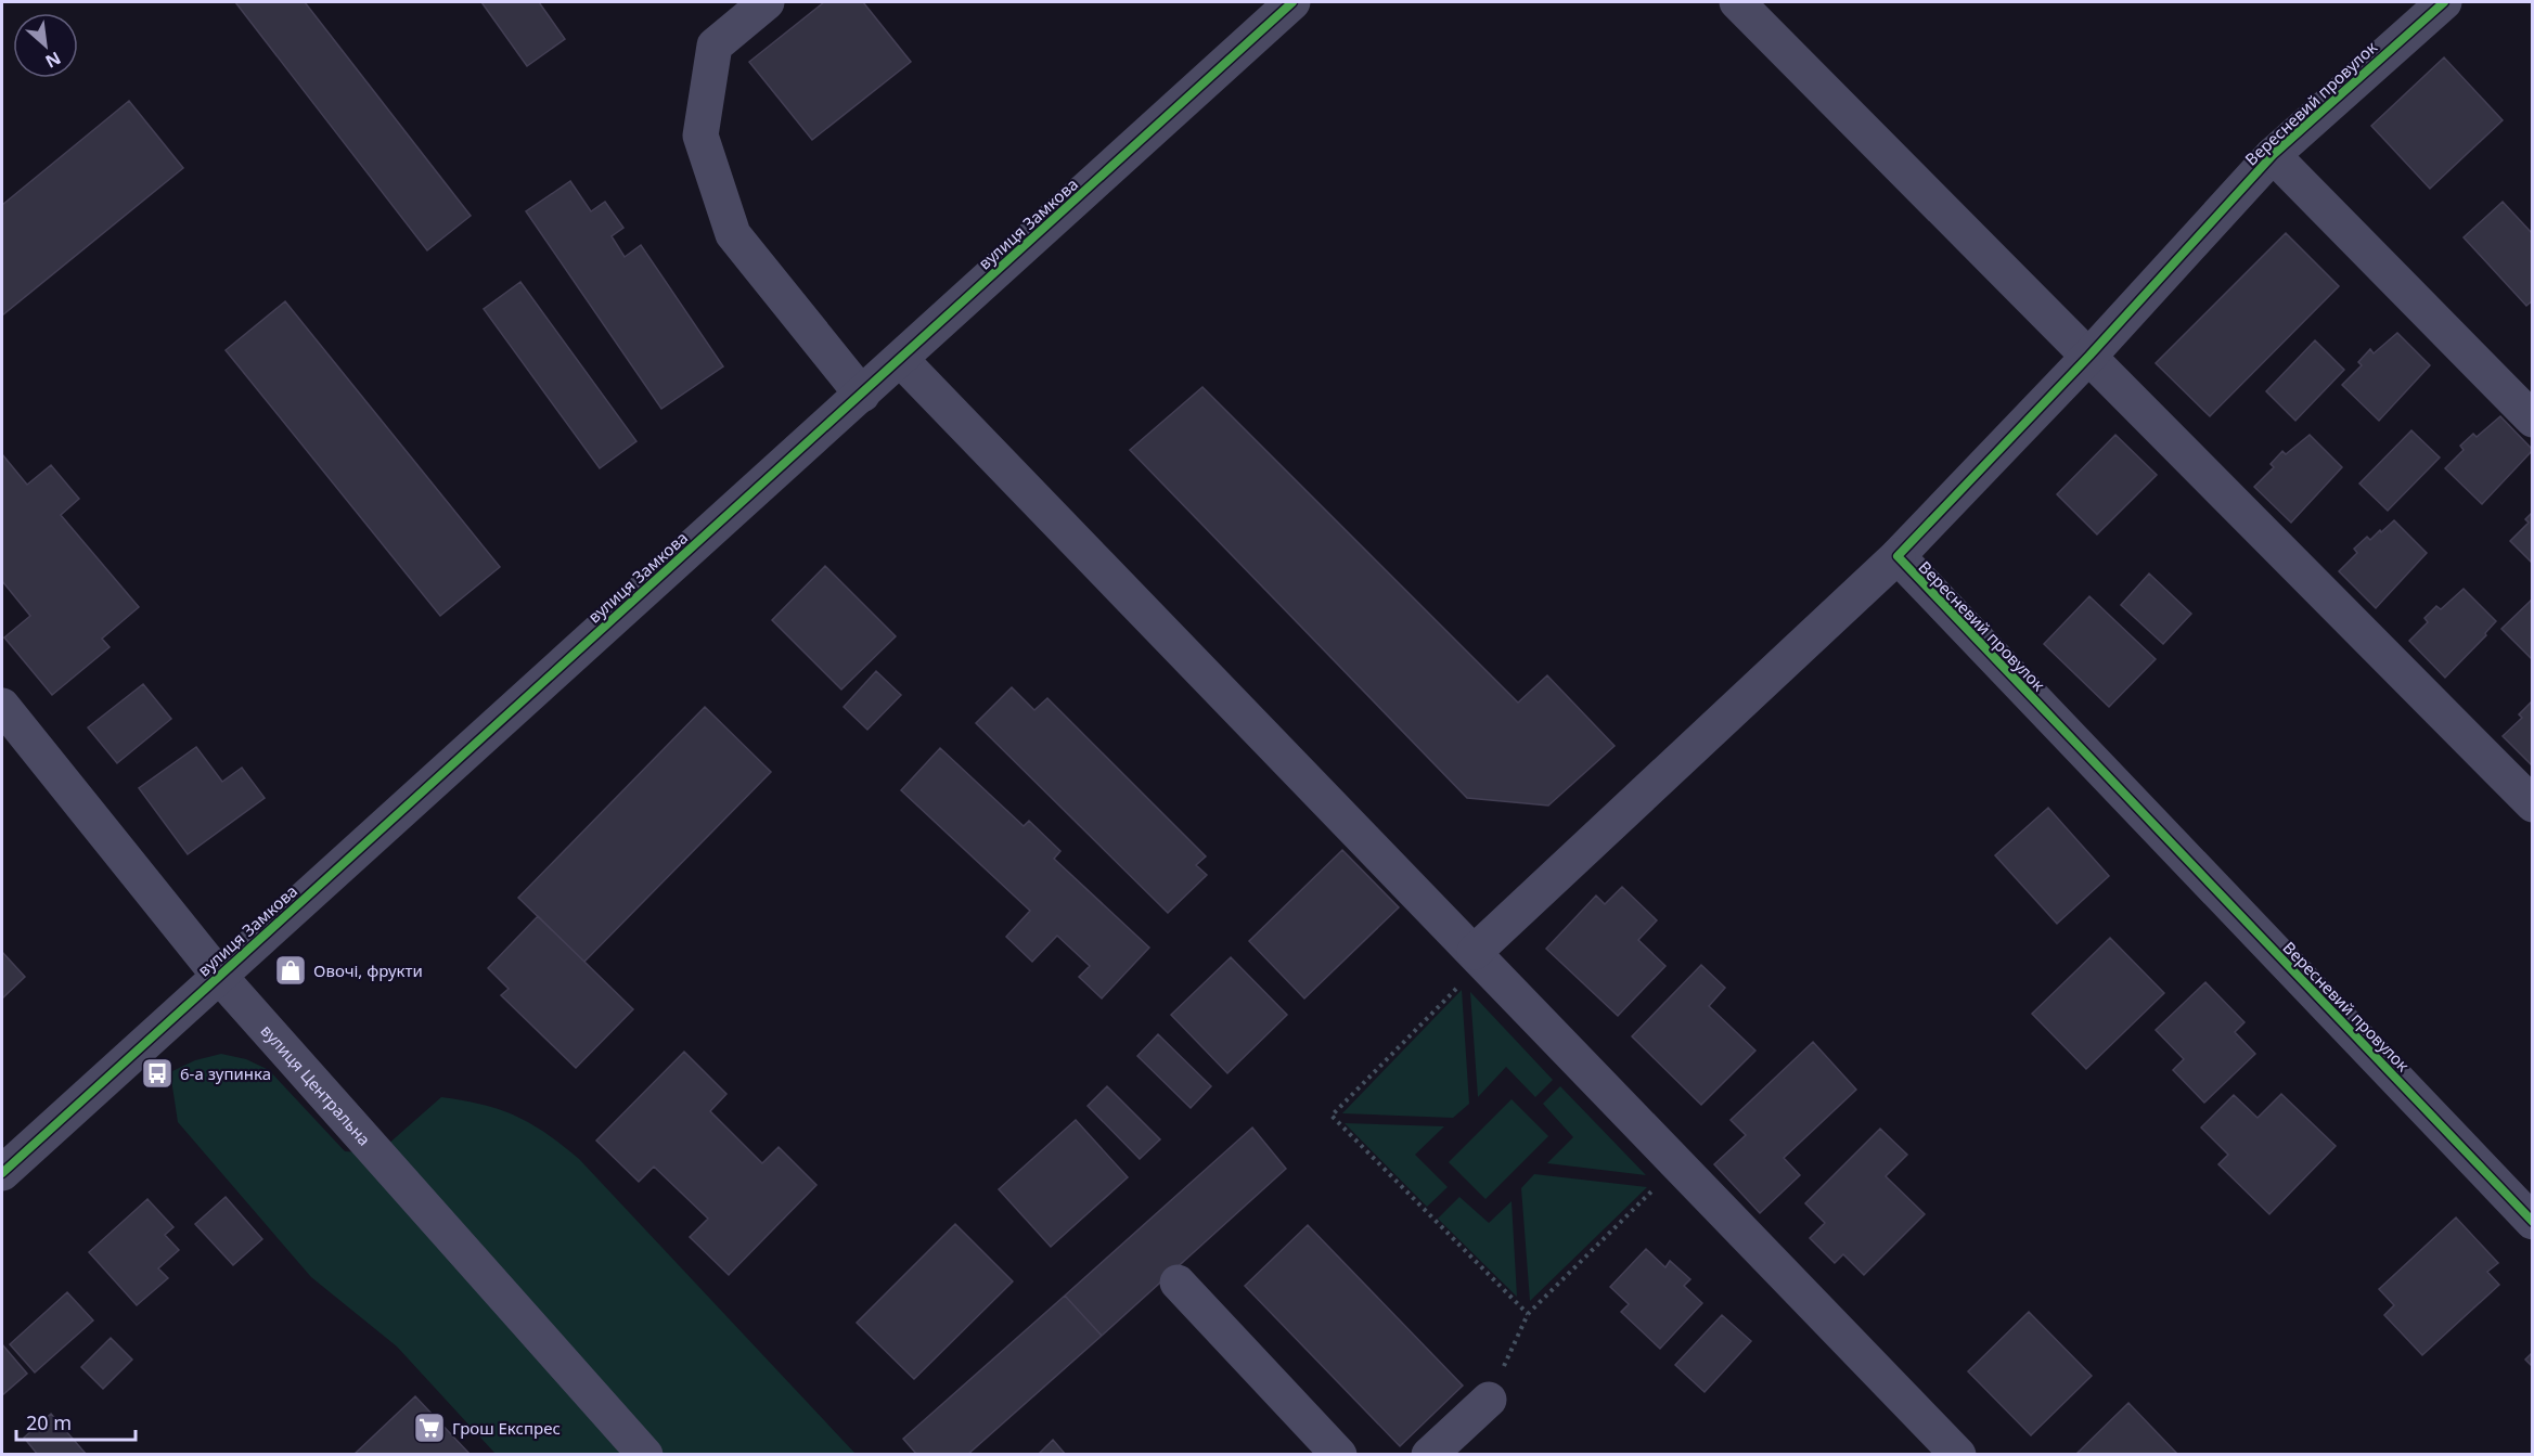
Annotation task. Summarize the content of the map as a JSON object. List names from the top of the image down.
{
  "streets": {
    "street": ["Вересневий провулок", "вулиця Замкова", "вулиця Центральна"]
  },
  "crossings": [
    ["вулиця Замкова", "вулиця Центральна"]
  ],
  "places": {
    "shop": ["Овочі, фрукти"],
    "bus stop": ["6-а зупинка"],
    "supermarket": ["Грош Експрес"]
  },
  "scale_bar": "20 m",
  "north": "bottom right"
}
